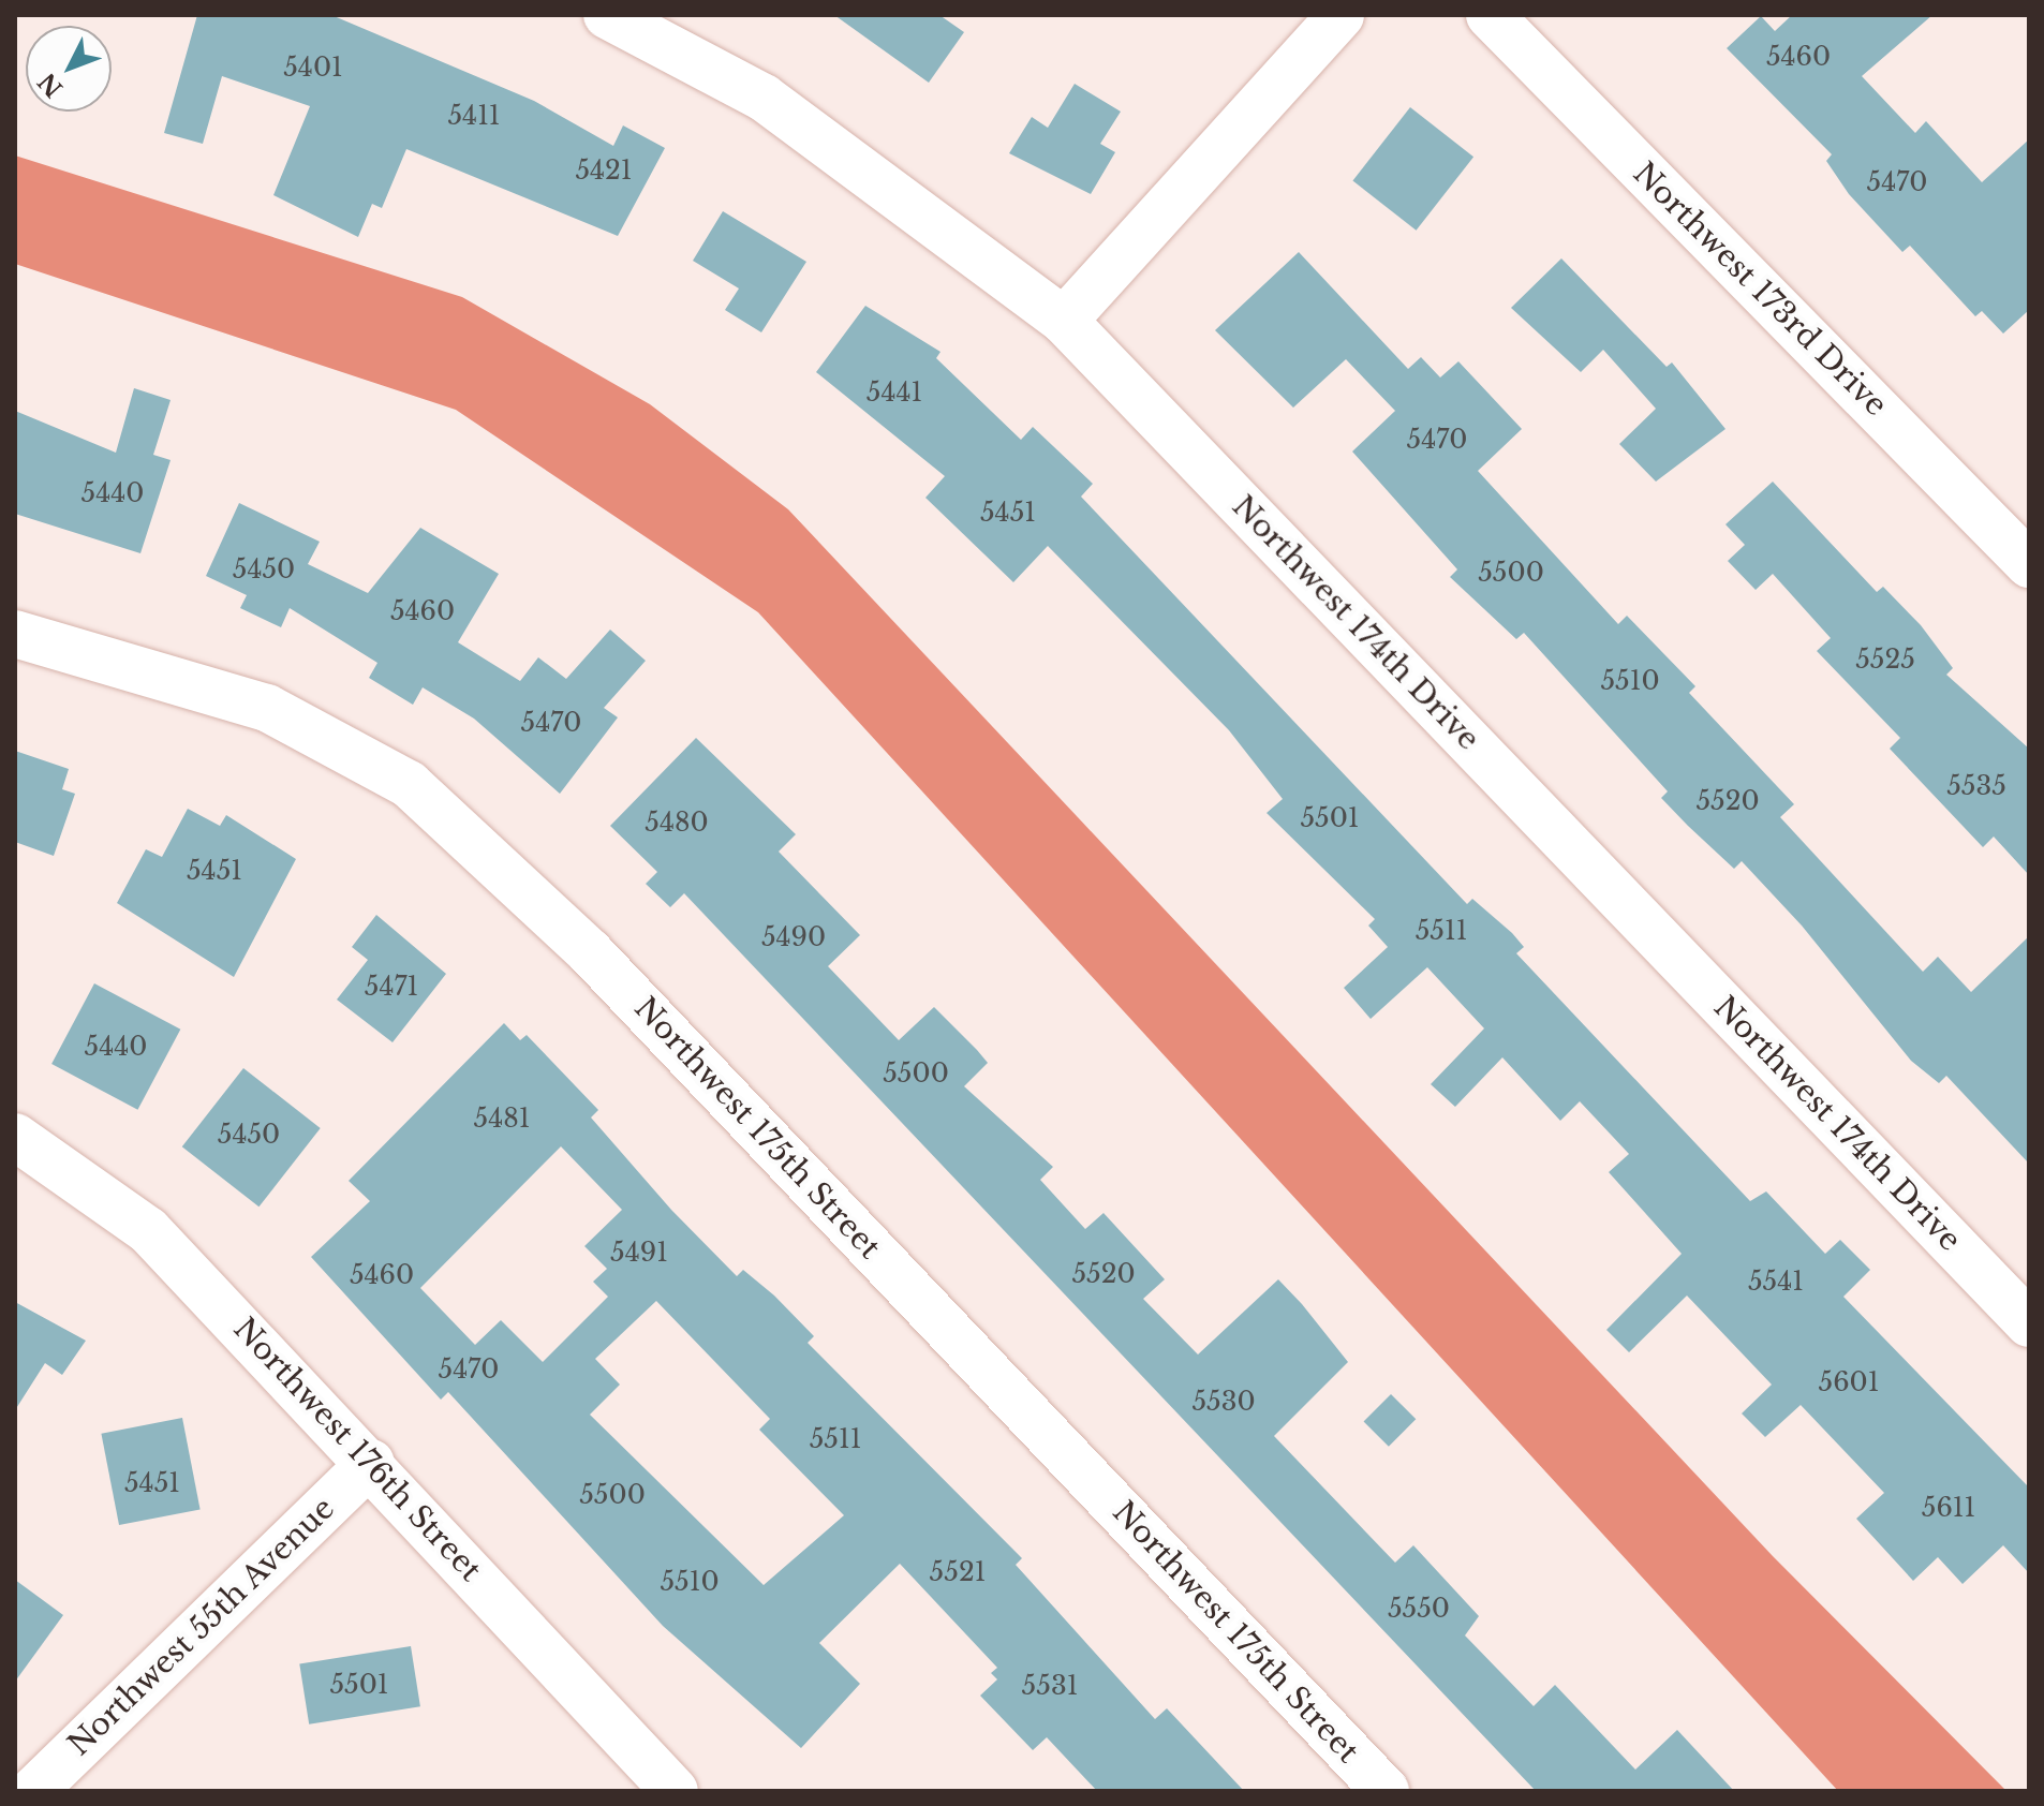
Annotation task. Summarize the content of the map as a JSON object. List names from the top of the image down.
{
  "streets": {
    "street": [
      "Northwest 173rd Drive",
      "Northwest 174th Drive",
      "Northwest 175th Street",
      "Northwest 176th Street",
      "Northwest 55th Avenue"
    ]
  },
  "crossings": [
    ["Northwest 176th Street", "Northwest 55th Avenue"]
  ],
  "house_numbers": [
    "5460",
    "5401",
    "5411",
    "5421",
    "5470",
    "5441",
    "5470",
    "5440",
    "5451",
    "5450",
    "5500",
    "5460",
    "5525",
    "5510",
    "5470",
    "5535",
    "5520",
    "5501",
    "5480",
    "5451",
    "5511",
    "5490",
    "5471",
    "5440",
    "5500",
    "5481",
    "5450",
    "5491",
    "5520",
    "5460",
    "5541",
    "5470",
    "5601",
    "5530",
    "5511",
    "5451",
    "5500",
    "5611",
    "5521",
    "5510",
    "5550",
    "5501",
    "5531"
  ],
  "north": "bottom left"
}
